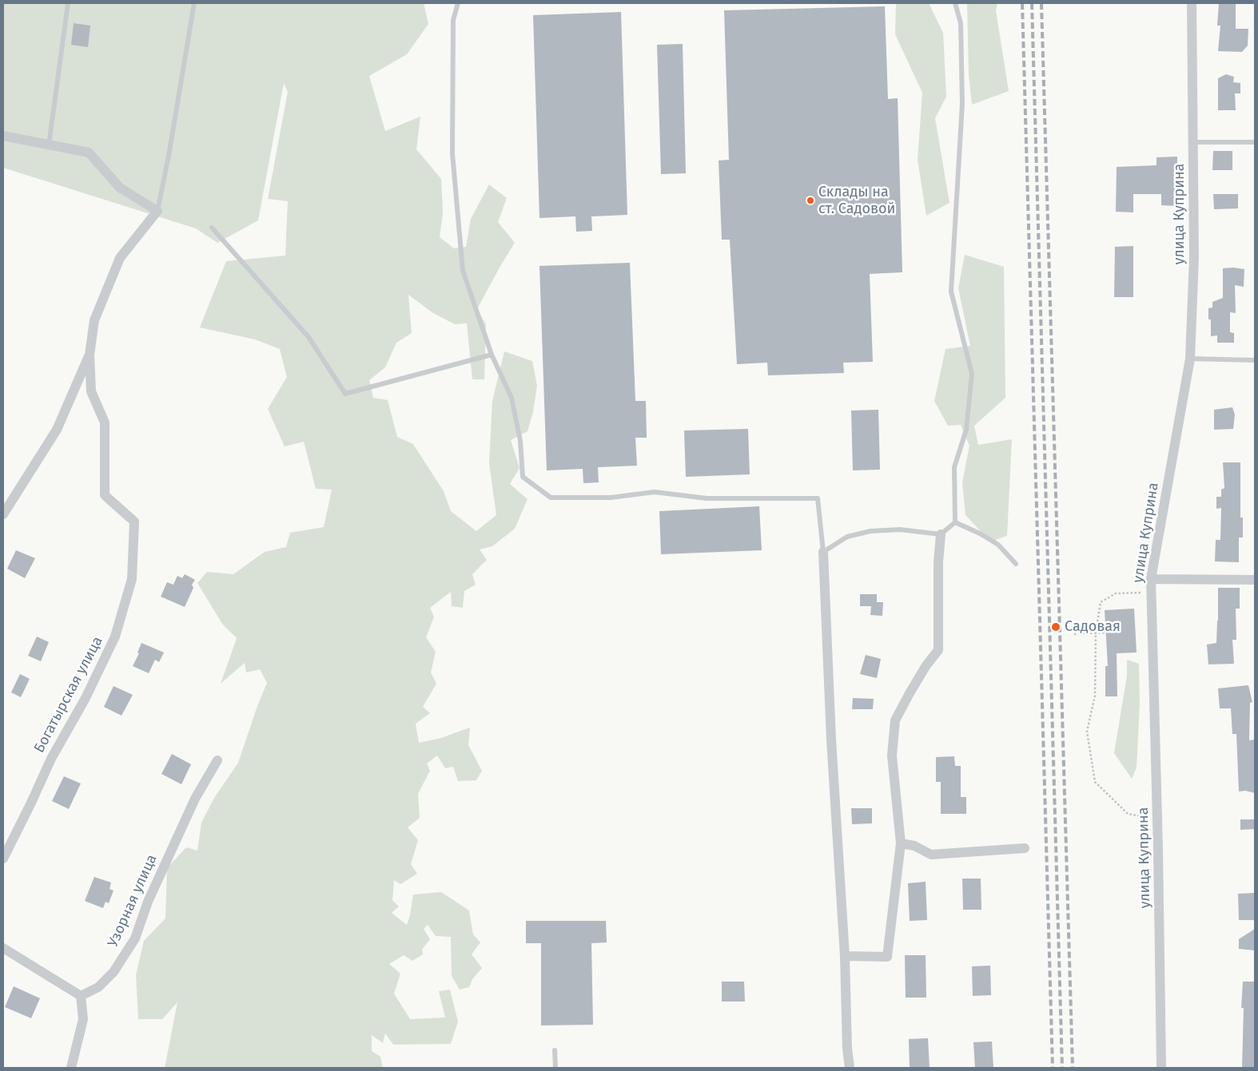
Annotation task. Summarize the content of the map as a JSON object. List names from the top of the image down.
{
  "streets": {
    "street": ["улица Куприна", "Богатырская улица", "Узорная улица"]
  },
  "places": ["Склады на ст. Садовой", "Садовая"]
}
